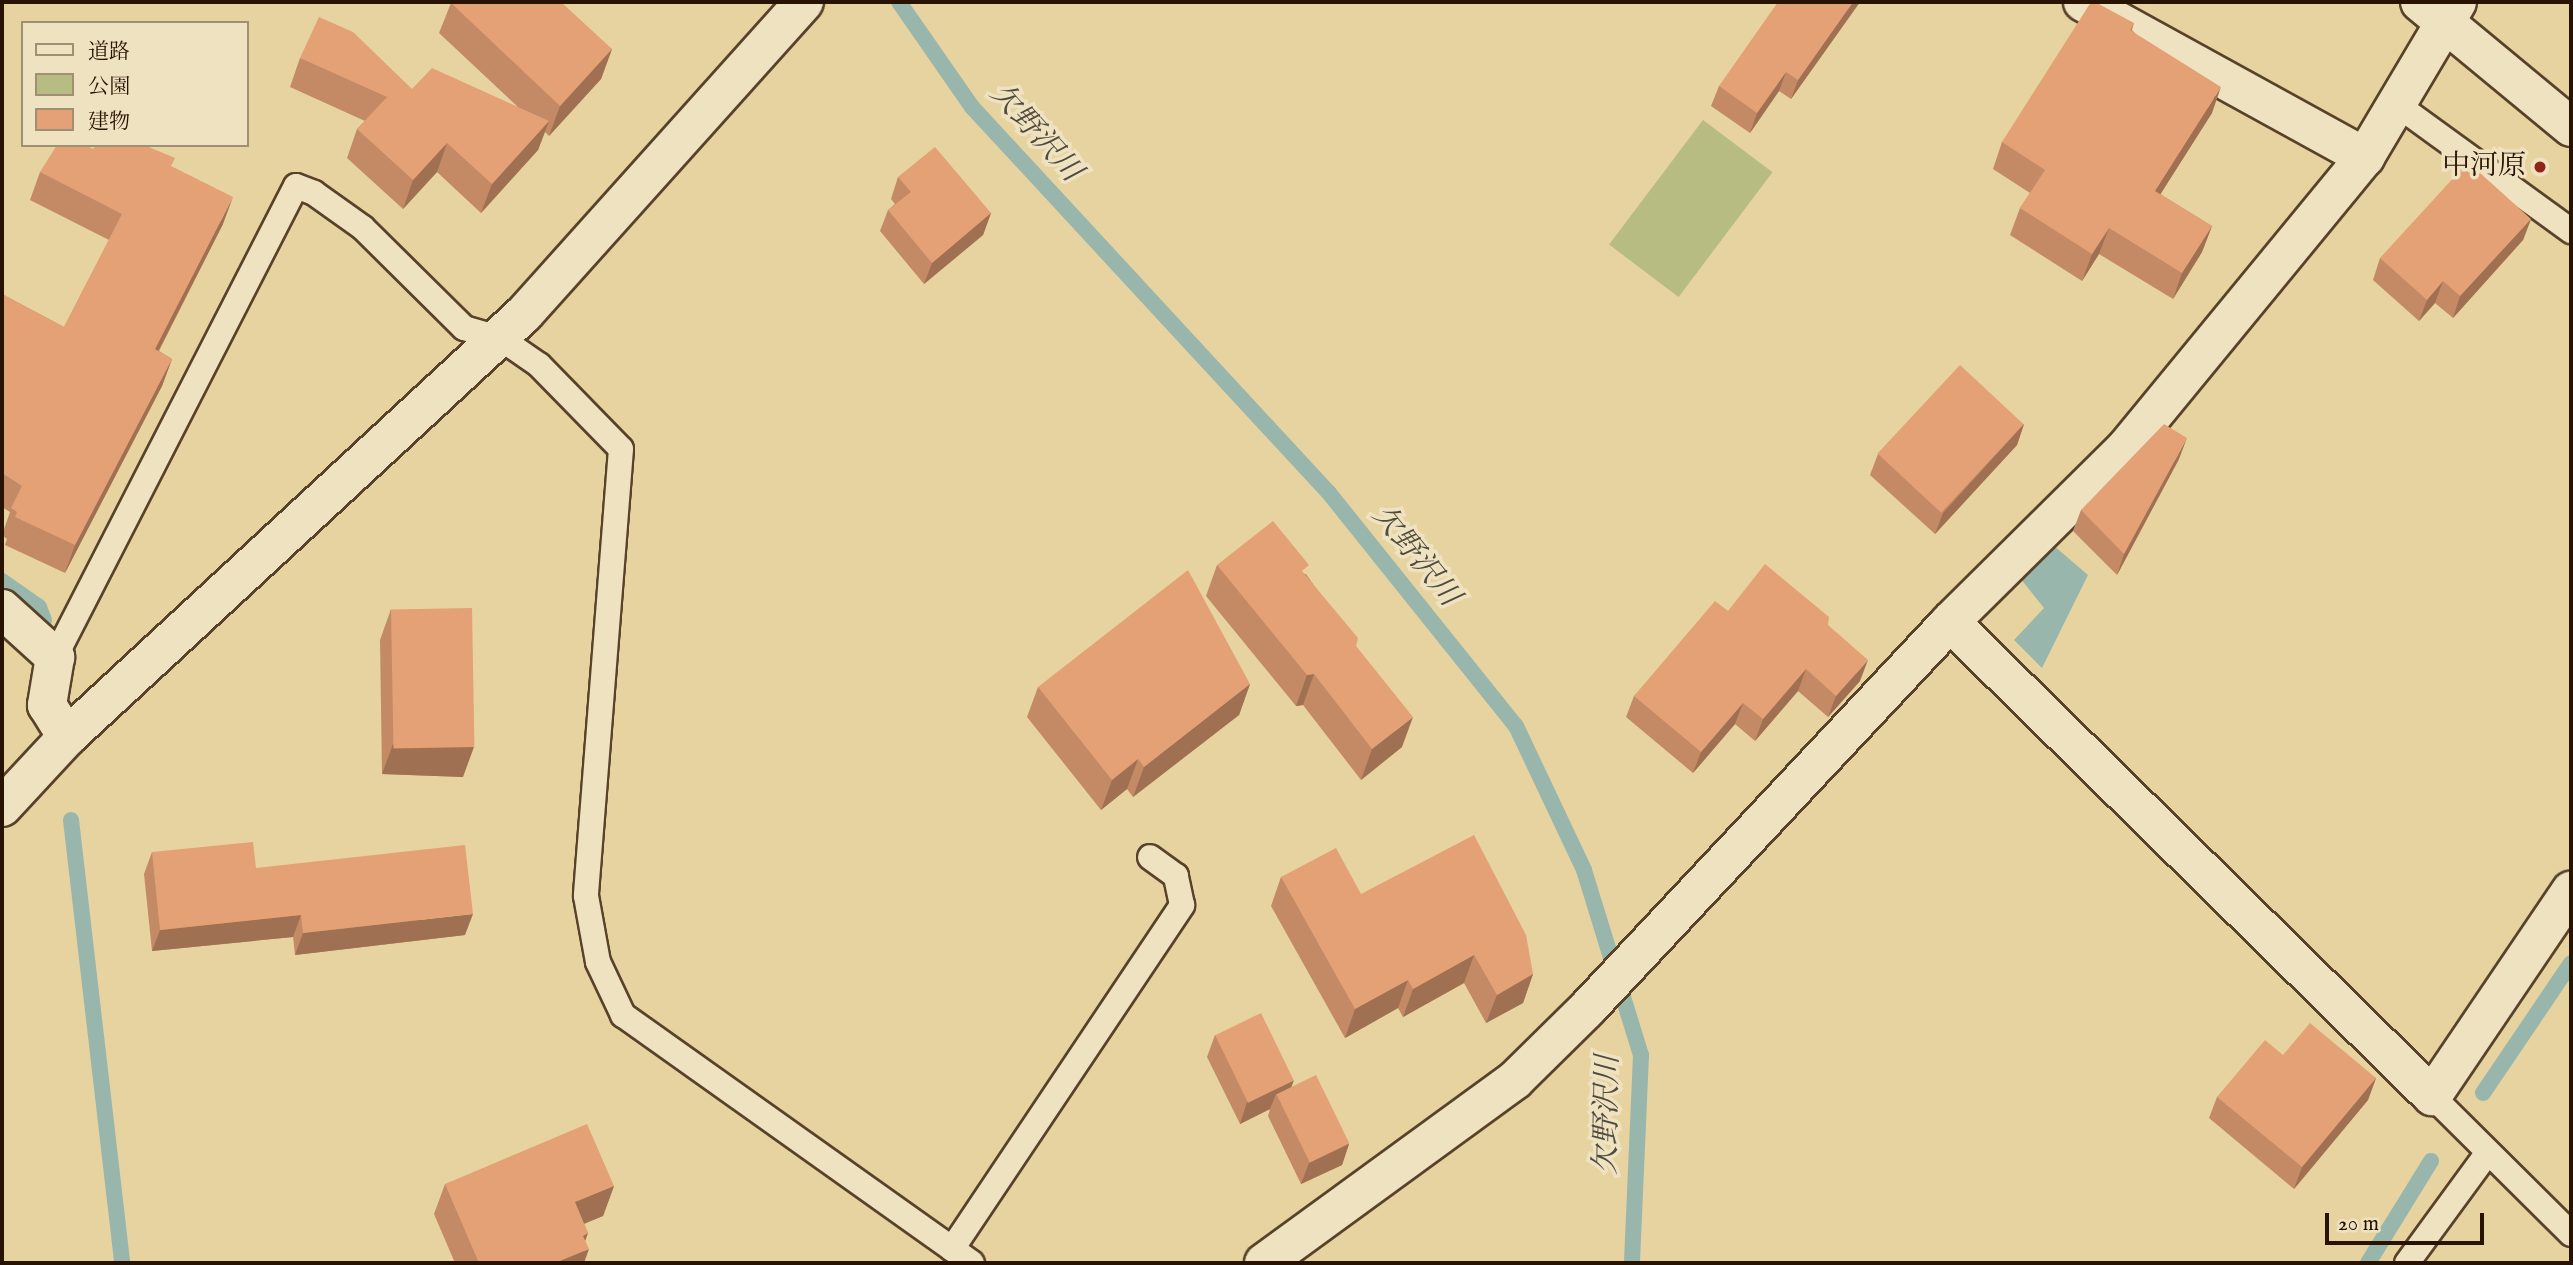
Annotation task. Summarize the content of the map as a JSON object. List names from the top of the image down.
{
  "water": ["欠野沢川"],
  "places": ["中河原"],
  "legend": ["道路", "公園", "建物"],
  "scale_bar": "20 m"
}
